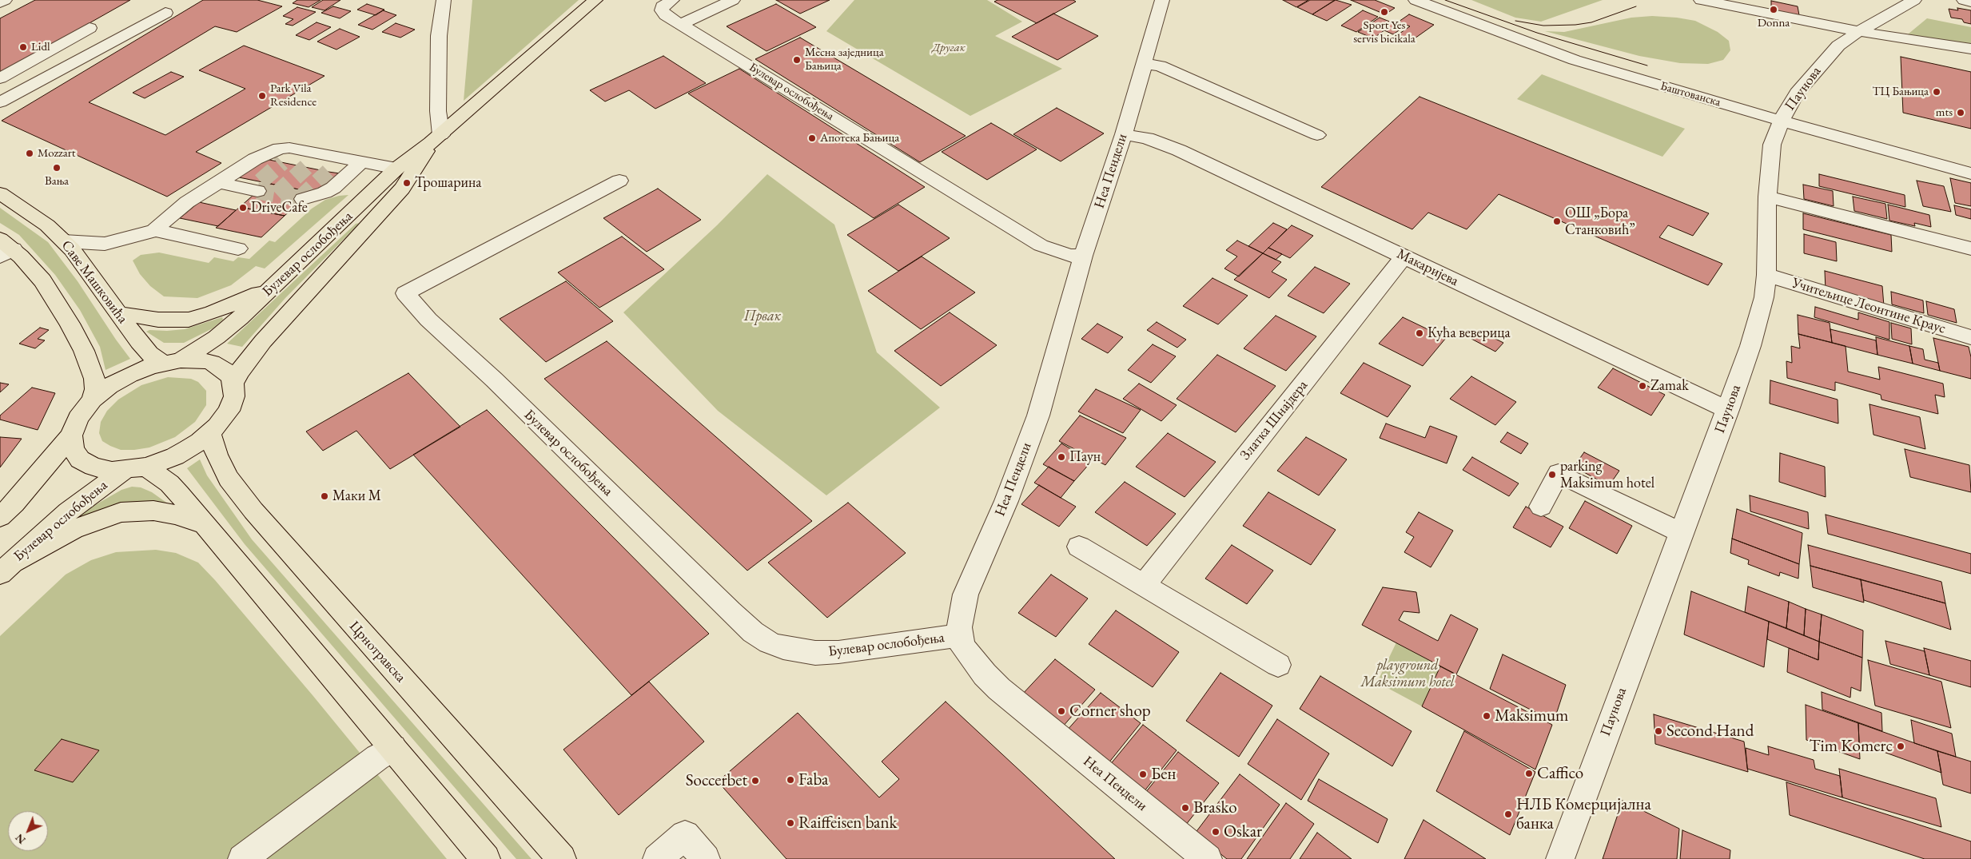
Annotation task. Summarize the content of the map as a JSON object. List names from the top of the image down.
{
  "streets": {
    "main road": ["Булевар ослобођења", "Саве Машковића", "Црнотравска"],
    "street": [
      "Паунова",
      "Баштованска",
      "Неа Пендели",
      "Макаријева",
      "Учитељице Леонтине Краус",
      "Златка Шнајдера"
    ]
  },
  "crossings": [
    ["Паунова", "Баштованска"],
    ["Паунова", "Макаријева"],
    ["Паунова", "Учитељице Леонтине Краус"],
    ["Булевар ослобођења", "Неа Пендели"],
    ["Булевар ослобођења", "Саве Машковића"],
    ["Неа Пендели", "Макаријева"],
    ["Макаријева", "Златка Шнајдера"]
  ],
  "parks": ["Другак", "Првак", "playground Maksimum hotel"],
  "places": [
    "Donna",
    "Sport Yes servis bicikala",
    "Lidl",
    "Месна заједница Бањица",
    "ТЦ Бањица",
    "Park Vila Residence",
    "mts",
    "Апотека Бањица",
    "Mozzart",
    "Вања",
    "Трошарина",
    "DriveCafe",
    "ОШ „Бора Станковић”",
    "Кућа веверица",
    "Zamak",
    "Паун",
    "parking Maksimum hotel",
    "Маки М",
    "Corner shop",
    "Maksimum",
    "Second Hand",
    "Tim Komerc",
    "Caffico",
    "Бен",
    "Faba",
    "Soccerbet",
    "Brasko",
    "НЛБ Комерцијална банка",
    "Raiffeisen bank",
    "Oskar"
  ],
  "north": "bottom left"
}
